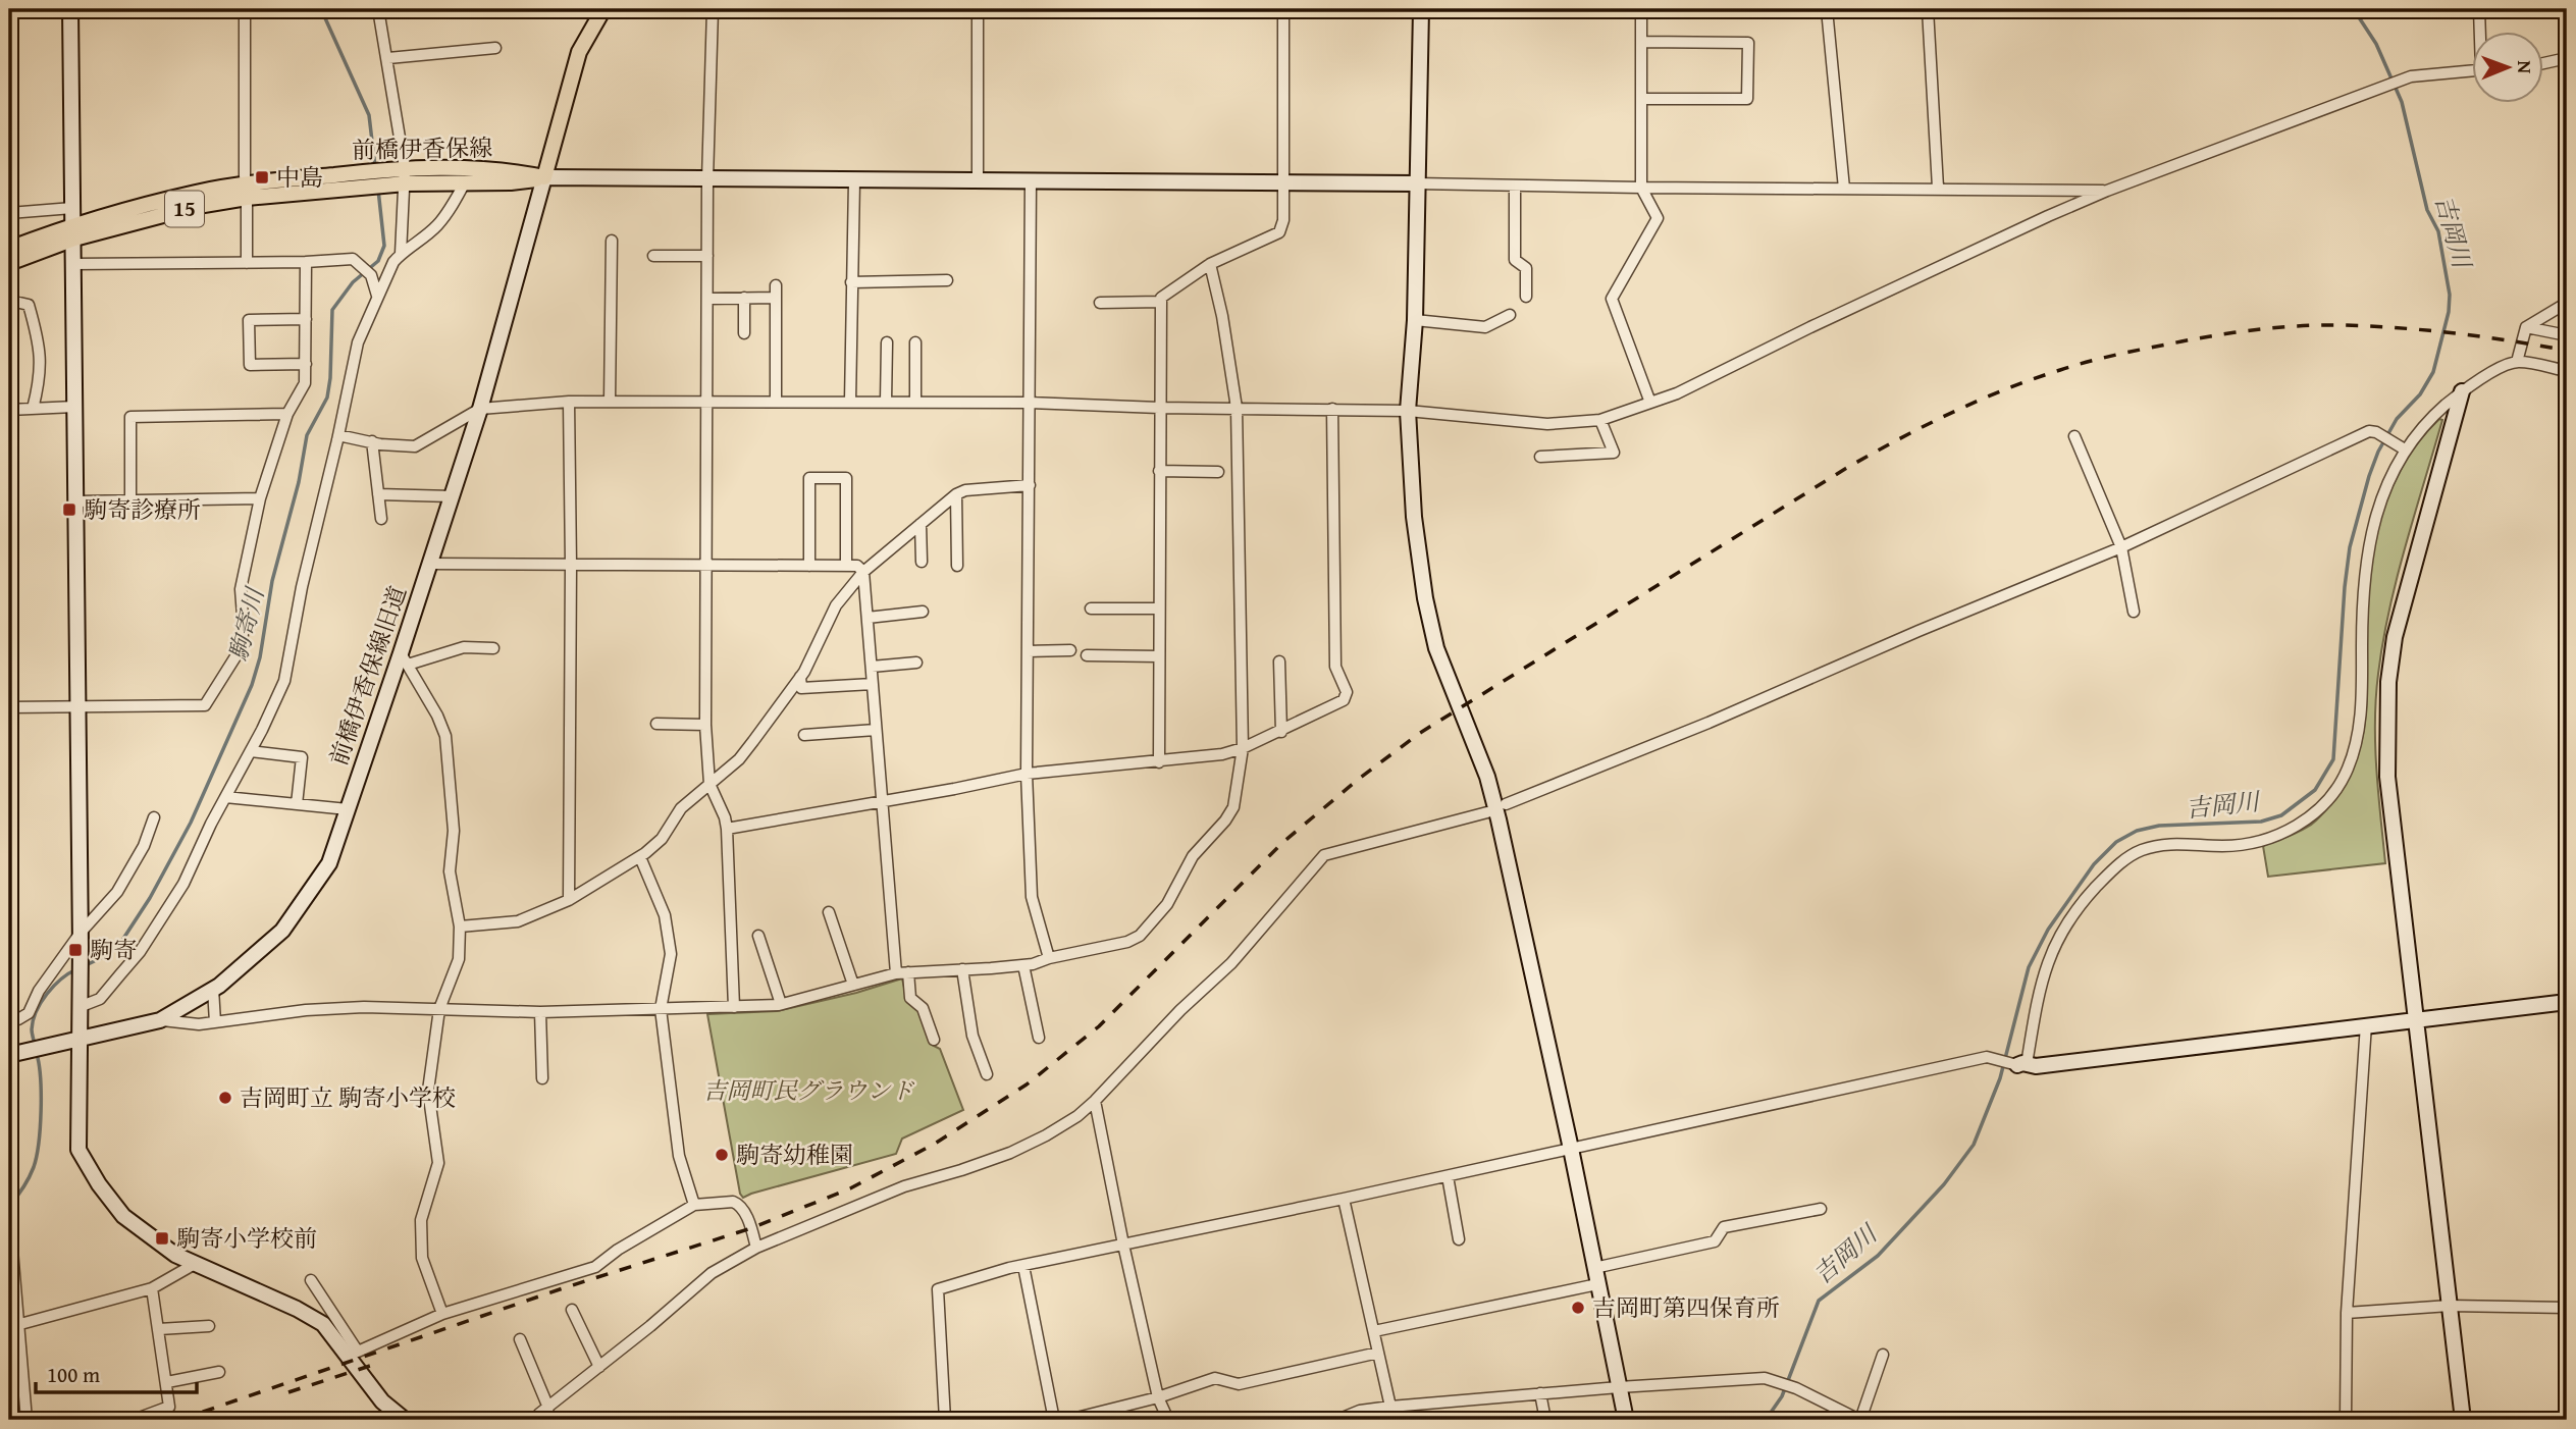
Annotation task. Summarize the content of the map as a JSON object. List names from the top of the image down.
{
  "streets": {
    "main road": ["前橋伊香保線", "15"],
    "street": ["前橋伊香保線旧道"]
  },
  "crossings": [
    ["前橋伊香保線", "前橋伊香保線旧道"]
  ],
  "water": ["吉岡川", "駒寄川"],
  "parks": ["吉岡町民グラウンド"],
  "places": {
    "transit": [
      "中島",
      "駒寄診療所",
      "駒寄",
      "駒寄小学校前"
    ],
    "other": ["吉岡町立 駒寄小学校", "駒寄幼稚園", "吉岡町第四保育所"]
  },
  "scale_bar": "100 m",
  "north": "right"
}
